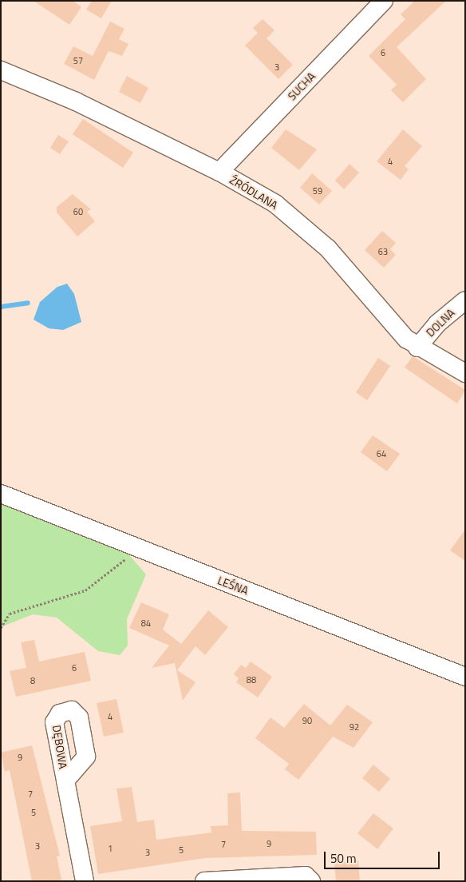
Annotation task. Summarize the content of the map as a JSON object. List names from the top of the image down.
{
  "streets": {
    "street": [
      "SUCHA",
      "ŹRÓDLANA",
      "DOLNA",
      "LEŚNA",
      "DĘBOWA"
    ]
  },
  "crossings": [
    ["SUCHA", "ŹRÓDLANA"],
    ["ŹRÓDLANA", "DOLNA"]
  ],
  "house_numbers": [
    "6",
    "57",
    "3",
    "4",
    "59",
    "60",
    "63",
    "64",
    "84",
    "6",
    "88",
    "8",
    "4",
    "90",
    "92",
    "9",
    "7",
    "5",
    "9",
    "7",
    "3",
    "1",
    "5",
    "3"
  ],
  "scale_bar": "50 m"
}
